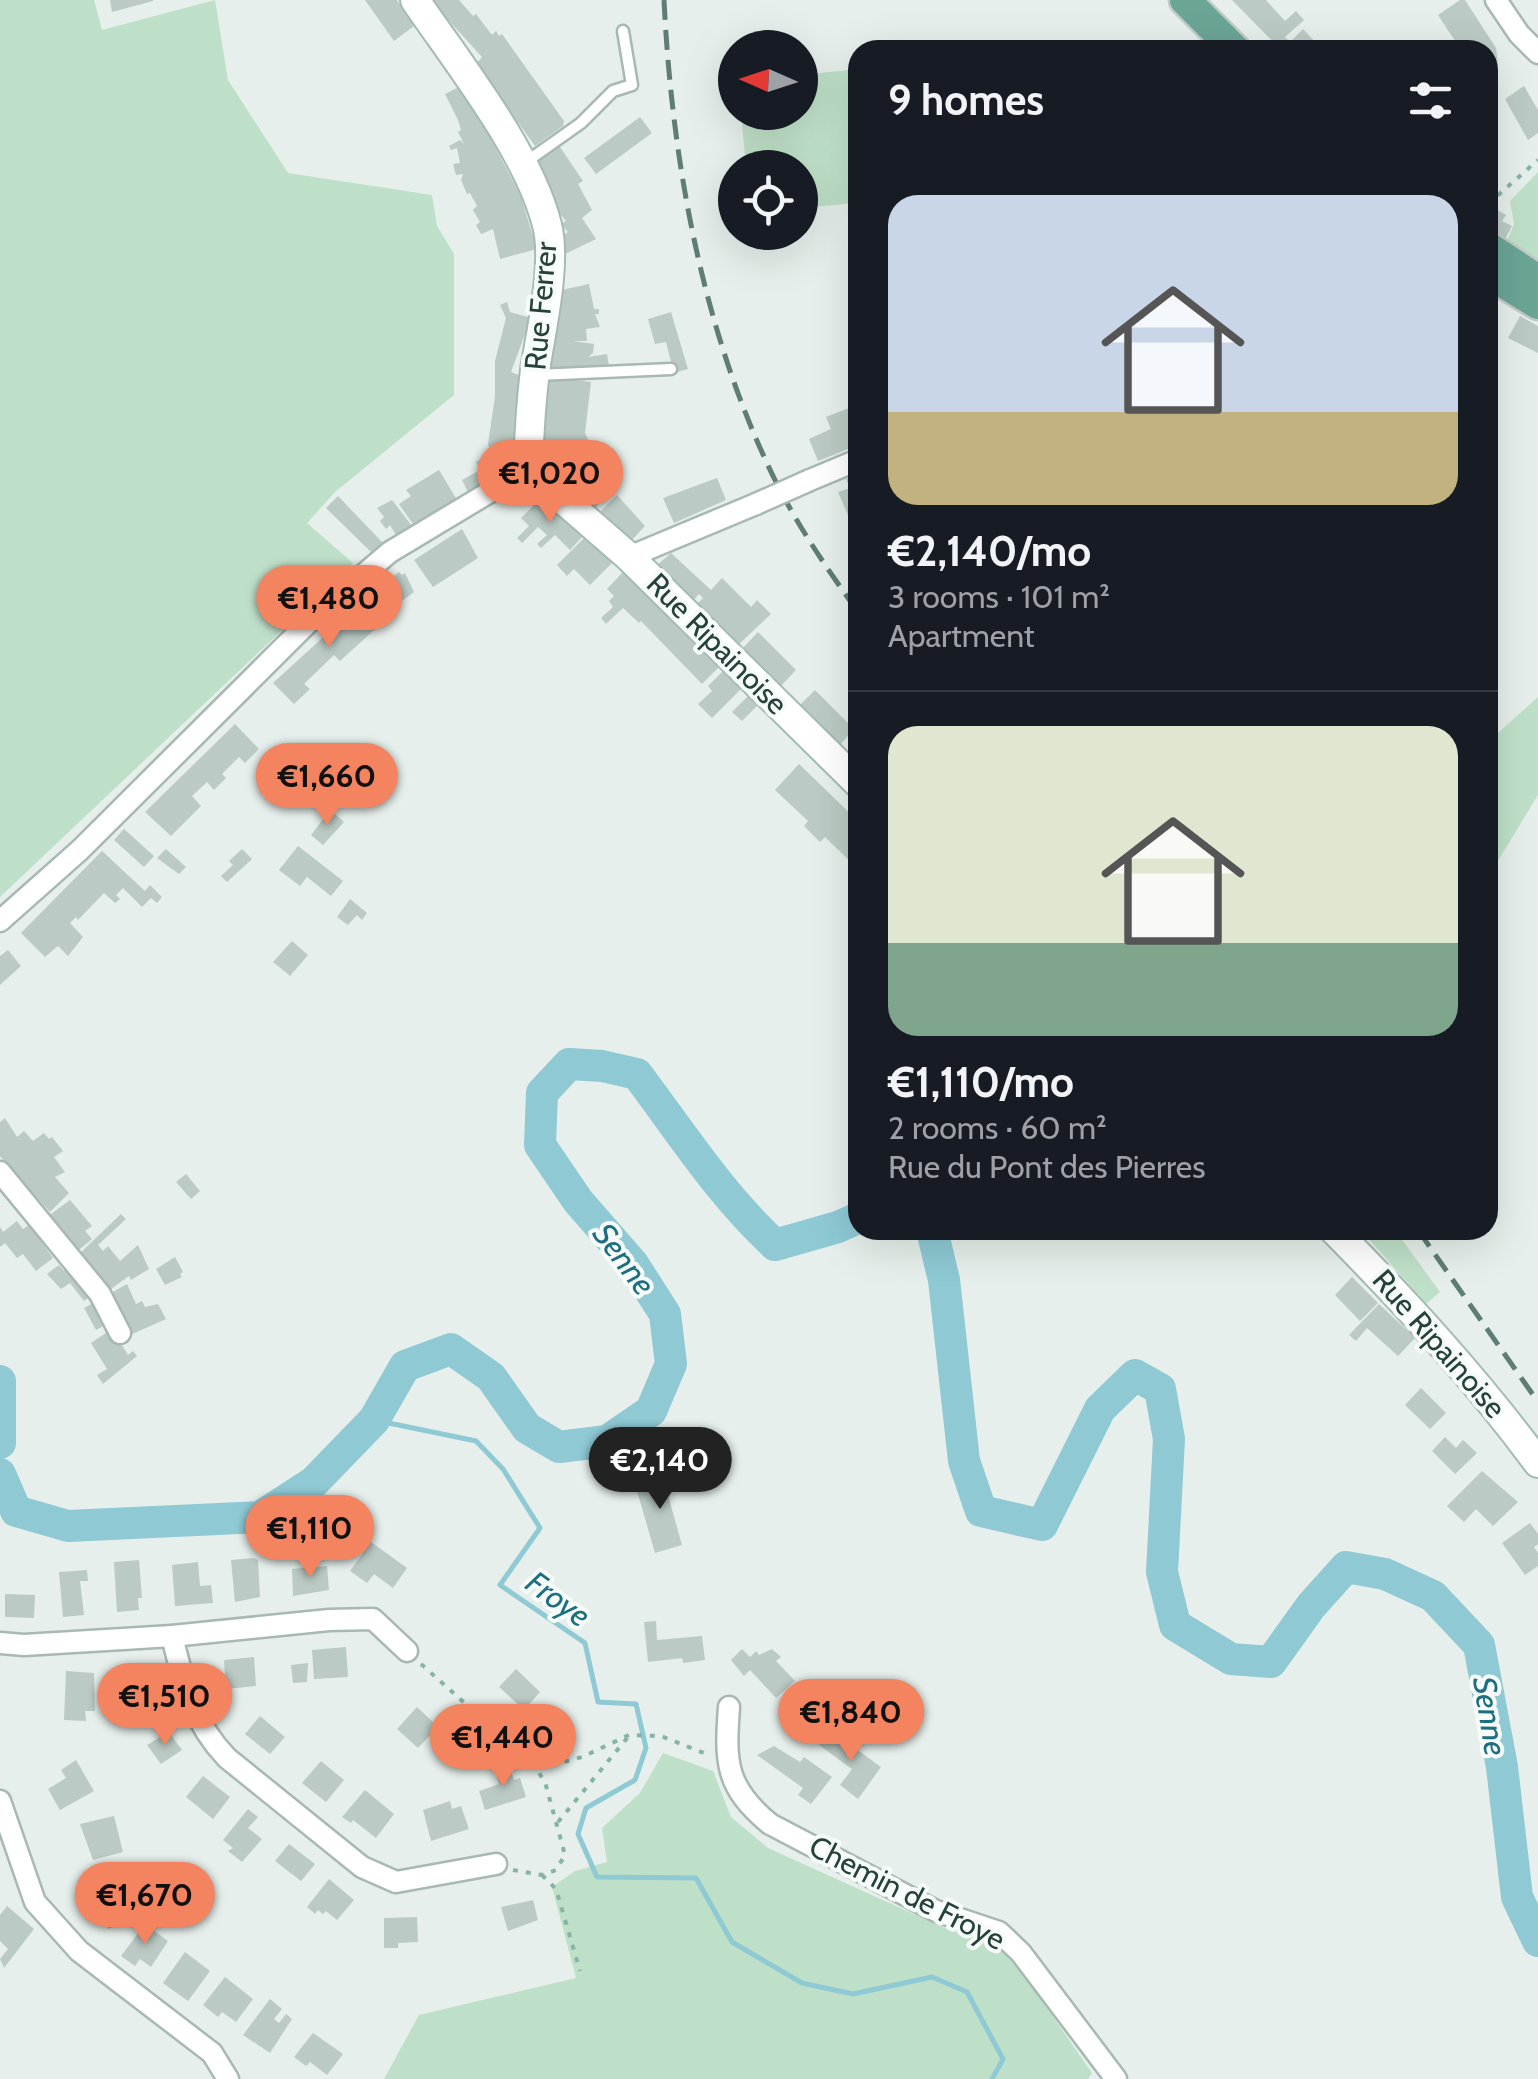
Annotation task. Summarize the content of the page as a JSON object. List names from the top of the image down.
{
  "streets": {
    "street": ["Rue Ferrer", "Rue Ripainoise", "Chemin de Froye"]
  },
  "crossings": [
    ["Rue Ferrer", "Rue Ripainoise"]
  ],
  "water": ["Senne", "Froye"],
  "north": "left",
  "page": {
    "heading": "9 homes",
    "list": [
      {
        "name": "€2,140/mo",
        "note": "3 rooms · 101 m² · Apartment"
      },
      {
        "name": "€1,110/mo",
        "note": "2 rooms · 60 m² · Rue du Pont des Pierres"
      }
    ],
    "price": [
      "€1,020",
      "€1,480",
      "€1,660",
      "€2,140",
      "€1,110",
      "€1,510",
      "€1,840",
      "€1,440",
      "€1,670"
    ]
  }
}
